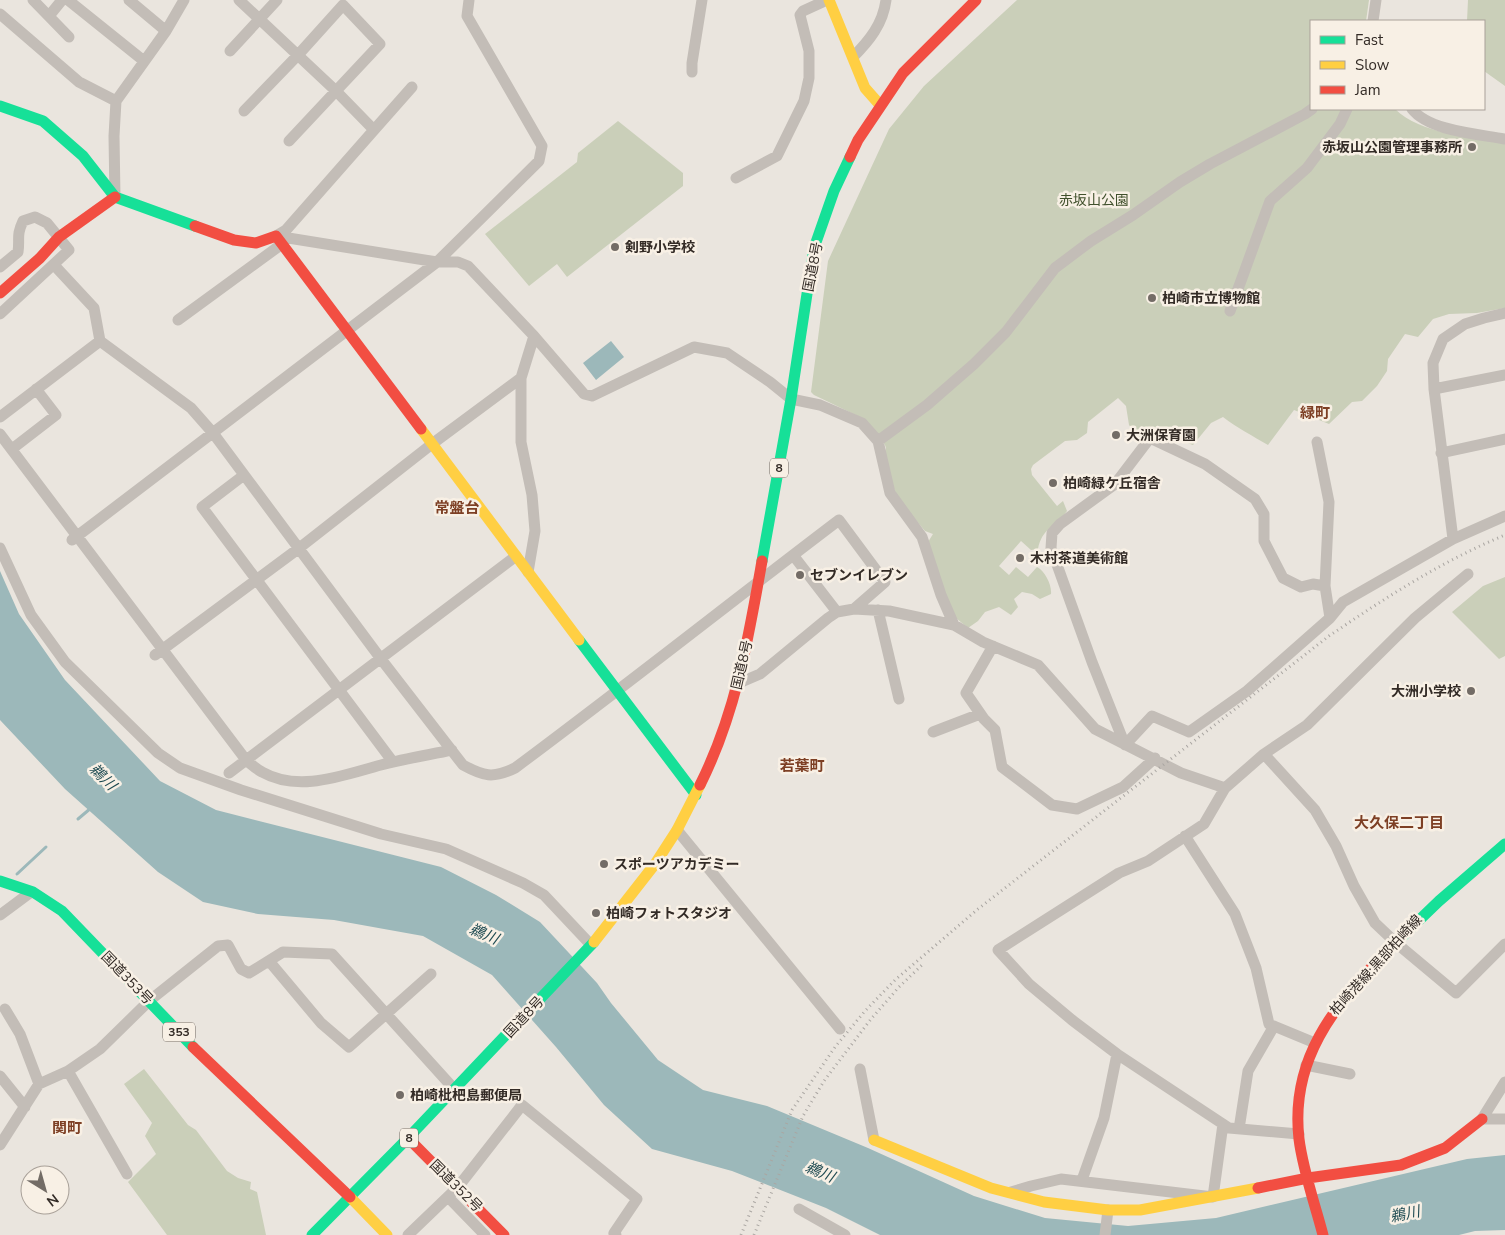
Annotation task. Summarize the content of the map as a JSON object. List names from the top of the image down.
{
  "streets": {
    "main road": [
      "国道8号",
      "8",
      "柏崎港線;黒部柏崎線",
      "国道353号",
      "353",
      "国道352号"
    ]
  },
  "crossings": [
    ["国道8号", "国道353号"],
    ["国道8号", "国道352号"]
  ],
  "districts": [
    "緑町",
    "常盤台",
    "若葉町",
    "大久保二丁目",
    "関町"
  ],
  "water": ["鵜川"],
  "parks": ["赤坂山公園"],
  "places": [
    "赤坂山公園管理事務所",
    "剣野小学校",
    "柏崎市立博物館",
    "大洲保育園",
    "柏崎緑ケ丘宿舎",
    "木村茶道美術館",
    "セブンイレブン",
    "大洲小学校",
    "スポーツアカデミー",
    "柏崎フォトスタジオ",
    "柏崎枇杷島郵便局"
  ],
  "legend": ["Fast", "Slow", "Jam"],
  "north": "bottom right"
}
